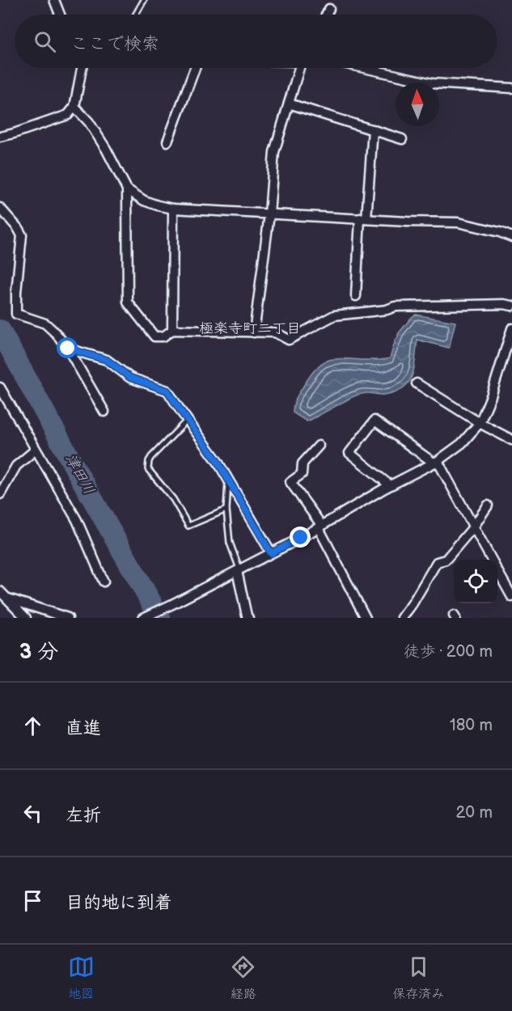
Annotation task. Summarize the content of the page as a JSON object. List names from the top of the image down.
{
  "districts": ["極楽寺町二丁目"],
  "water": ["津田川"],
  "north": "top",
  "page": {
    "search": "ここで検索",
    "heading": ["3 分", "徒歩 · 200 m"],
    "list": [
      ["直進", "180 m"],
      ["左折", "20 m"],
      "目的地に到着"
    ],
    "nav": ["地図", "経路", "保存済み"]
  }
}
